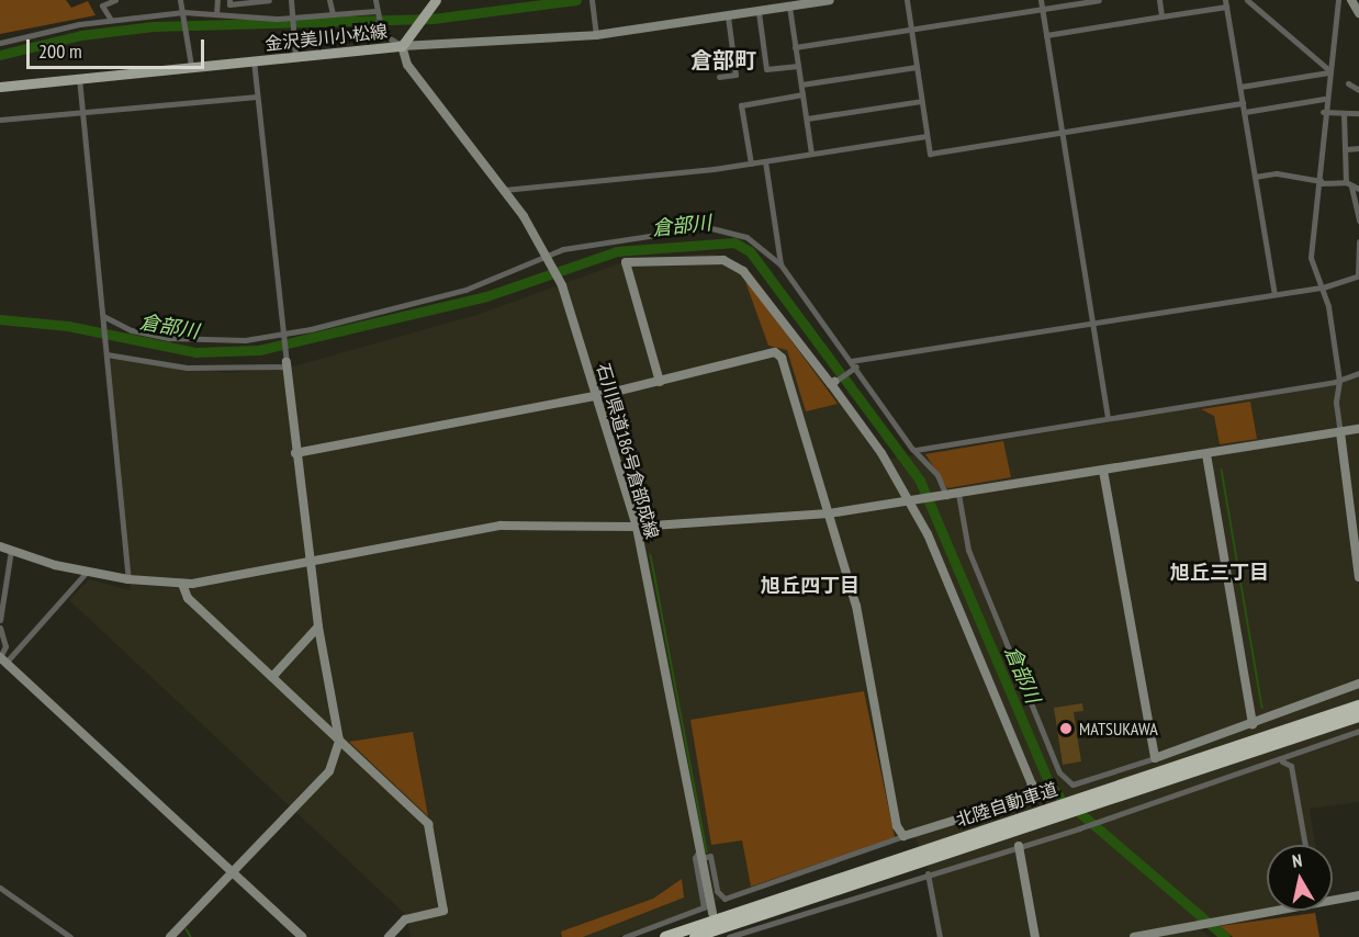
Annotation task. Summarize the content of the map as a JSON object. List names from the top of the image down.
{
  "streets": {
    "highway": ["北陸自動車道"],
    "main road": ["金沢美川小松線"],
    "street": ["石川県道186号倉部成線"]
  },
  "crossings": [
    ["金沢美川小松線", "石川県道186号倉部成線"]
  ],
  "districts": ["倉部町", "旭丘三丁目", "旭丘四丁目"],
  "water": ["倉部川"],
  "places": ["MATSUKAWA"],
  "scale_bar": "200 m",
  "north": "top"
}
